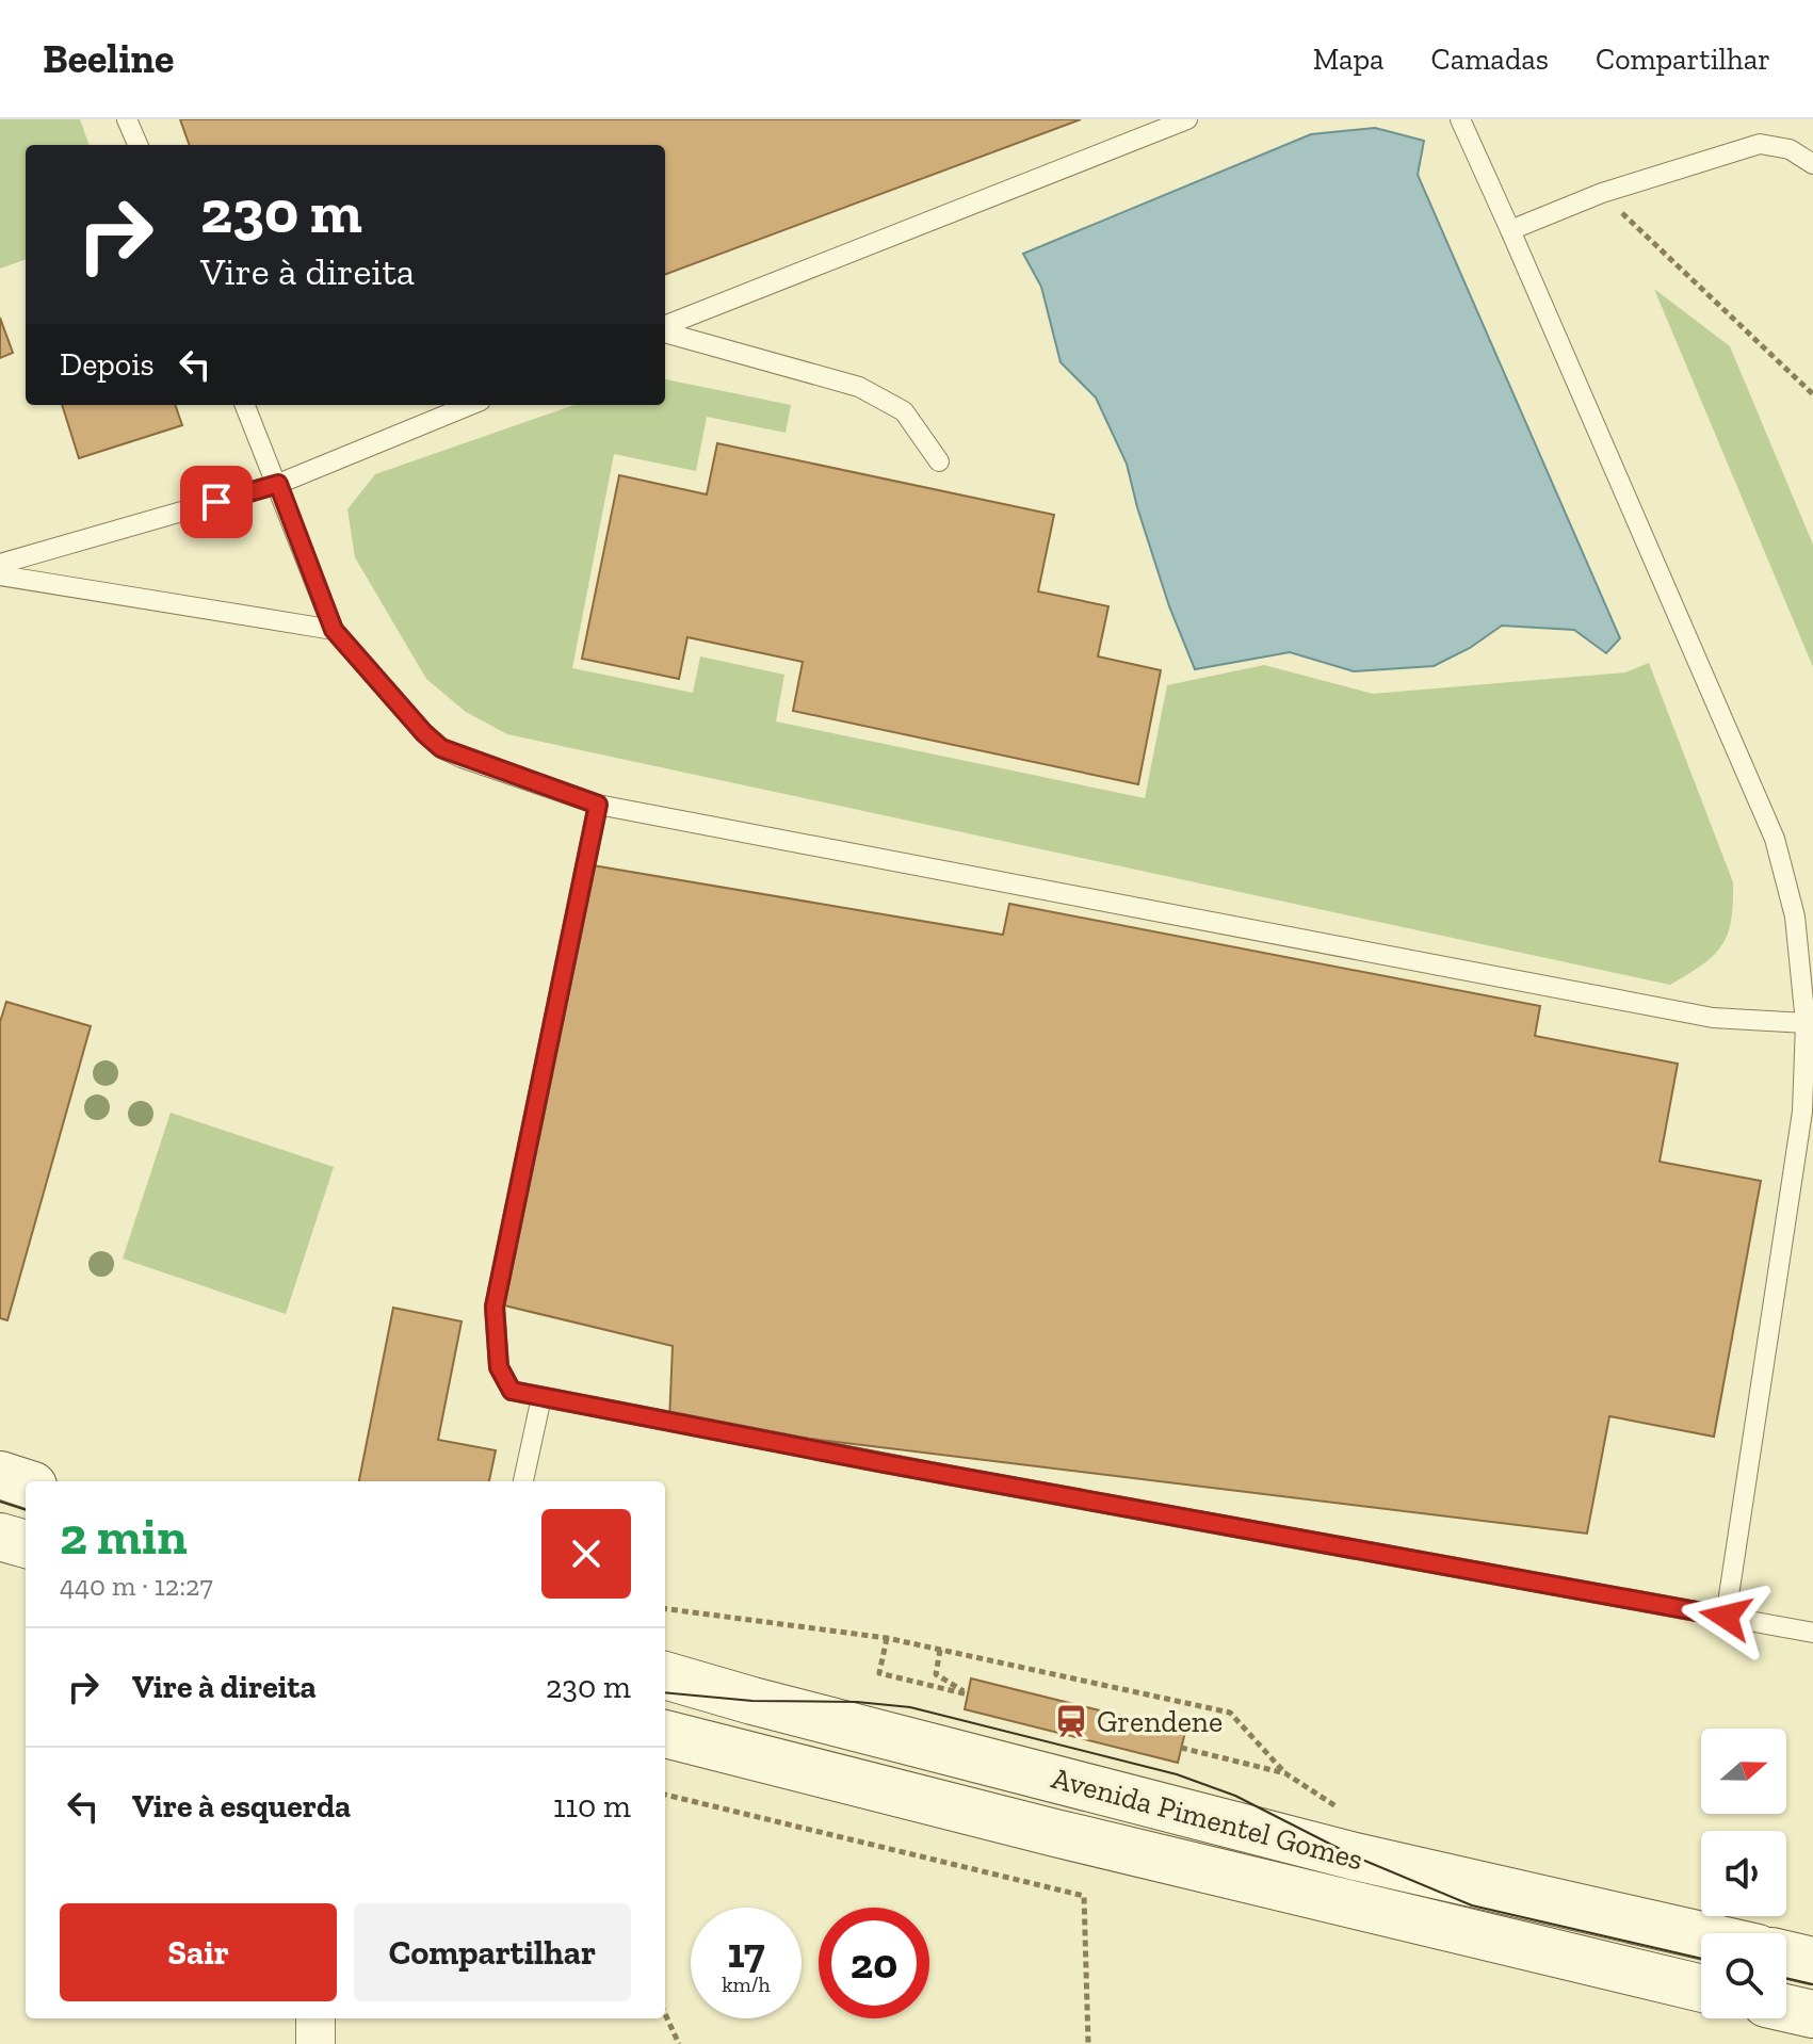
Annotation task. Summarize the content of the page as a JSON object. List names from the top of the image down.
{
  "streets": {
    "main road": ["Avenida Pimentel Gomes"]
  },
  "places": {
    "station": ["Grendene"]
  },
  "north": "right",
  "page": {
    "header": "Beeline",
    "nav": ["Mapa", "Camadas", "Compartilhar"],
    "turn": ["230 m", "Vire à direita"],
    "then": "Depois",
    "heading": ["2 min", "440 m · 12:27"],
    "list": [
      {
        "name": "Vire à direita",
        "value": "230 m"
      },
      {
        "name": "Vire à esquerda",
        "value": "110 m"
      }
    ],
    "buttons": ["Sair", "Compartilhar"],
    "speed": "17 km/h",
    "limit": "20"
  }
}
